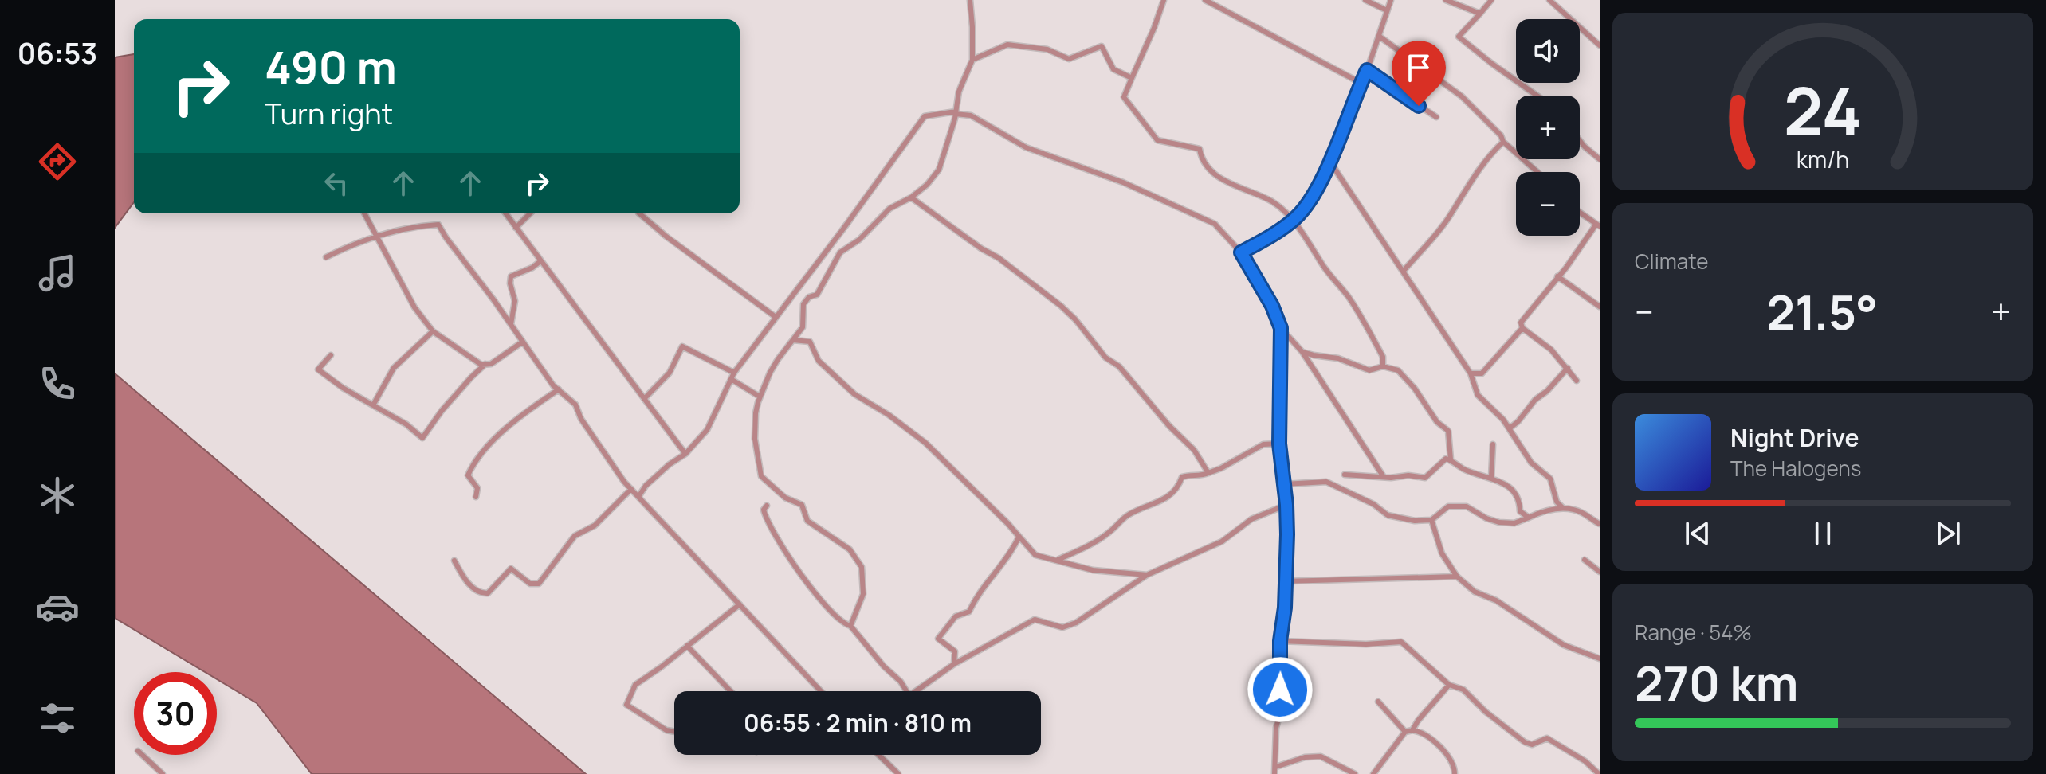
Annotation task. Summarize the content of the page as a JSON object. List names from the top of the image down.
{
  "page": {
    "tabs": "06:53",
    "map_buttons": ["+", "−"],
    "turn": ["490 m", "Turn right"],
    "tile": [
      "Climate",
      ["Range · 54%", "270 km"]
    ],
    "heat": ["−", "21.5°", "+"],
    "song": ["Night Drive", "The Halogens"],
    "limit": "30",
    "trip": "06:55 · 2 min · 810 m",
    "gauge": ["24", "km/h"]
  }
}
